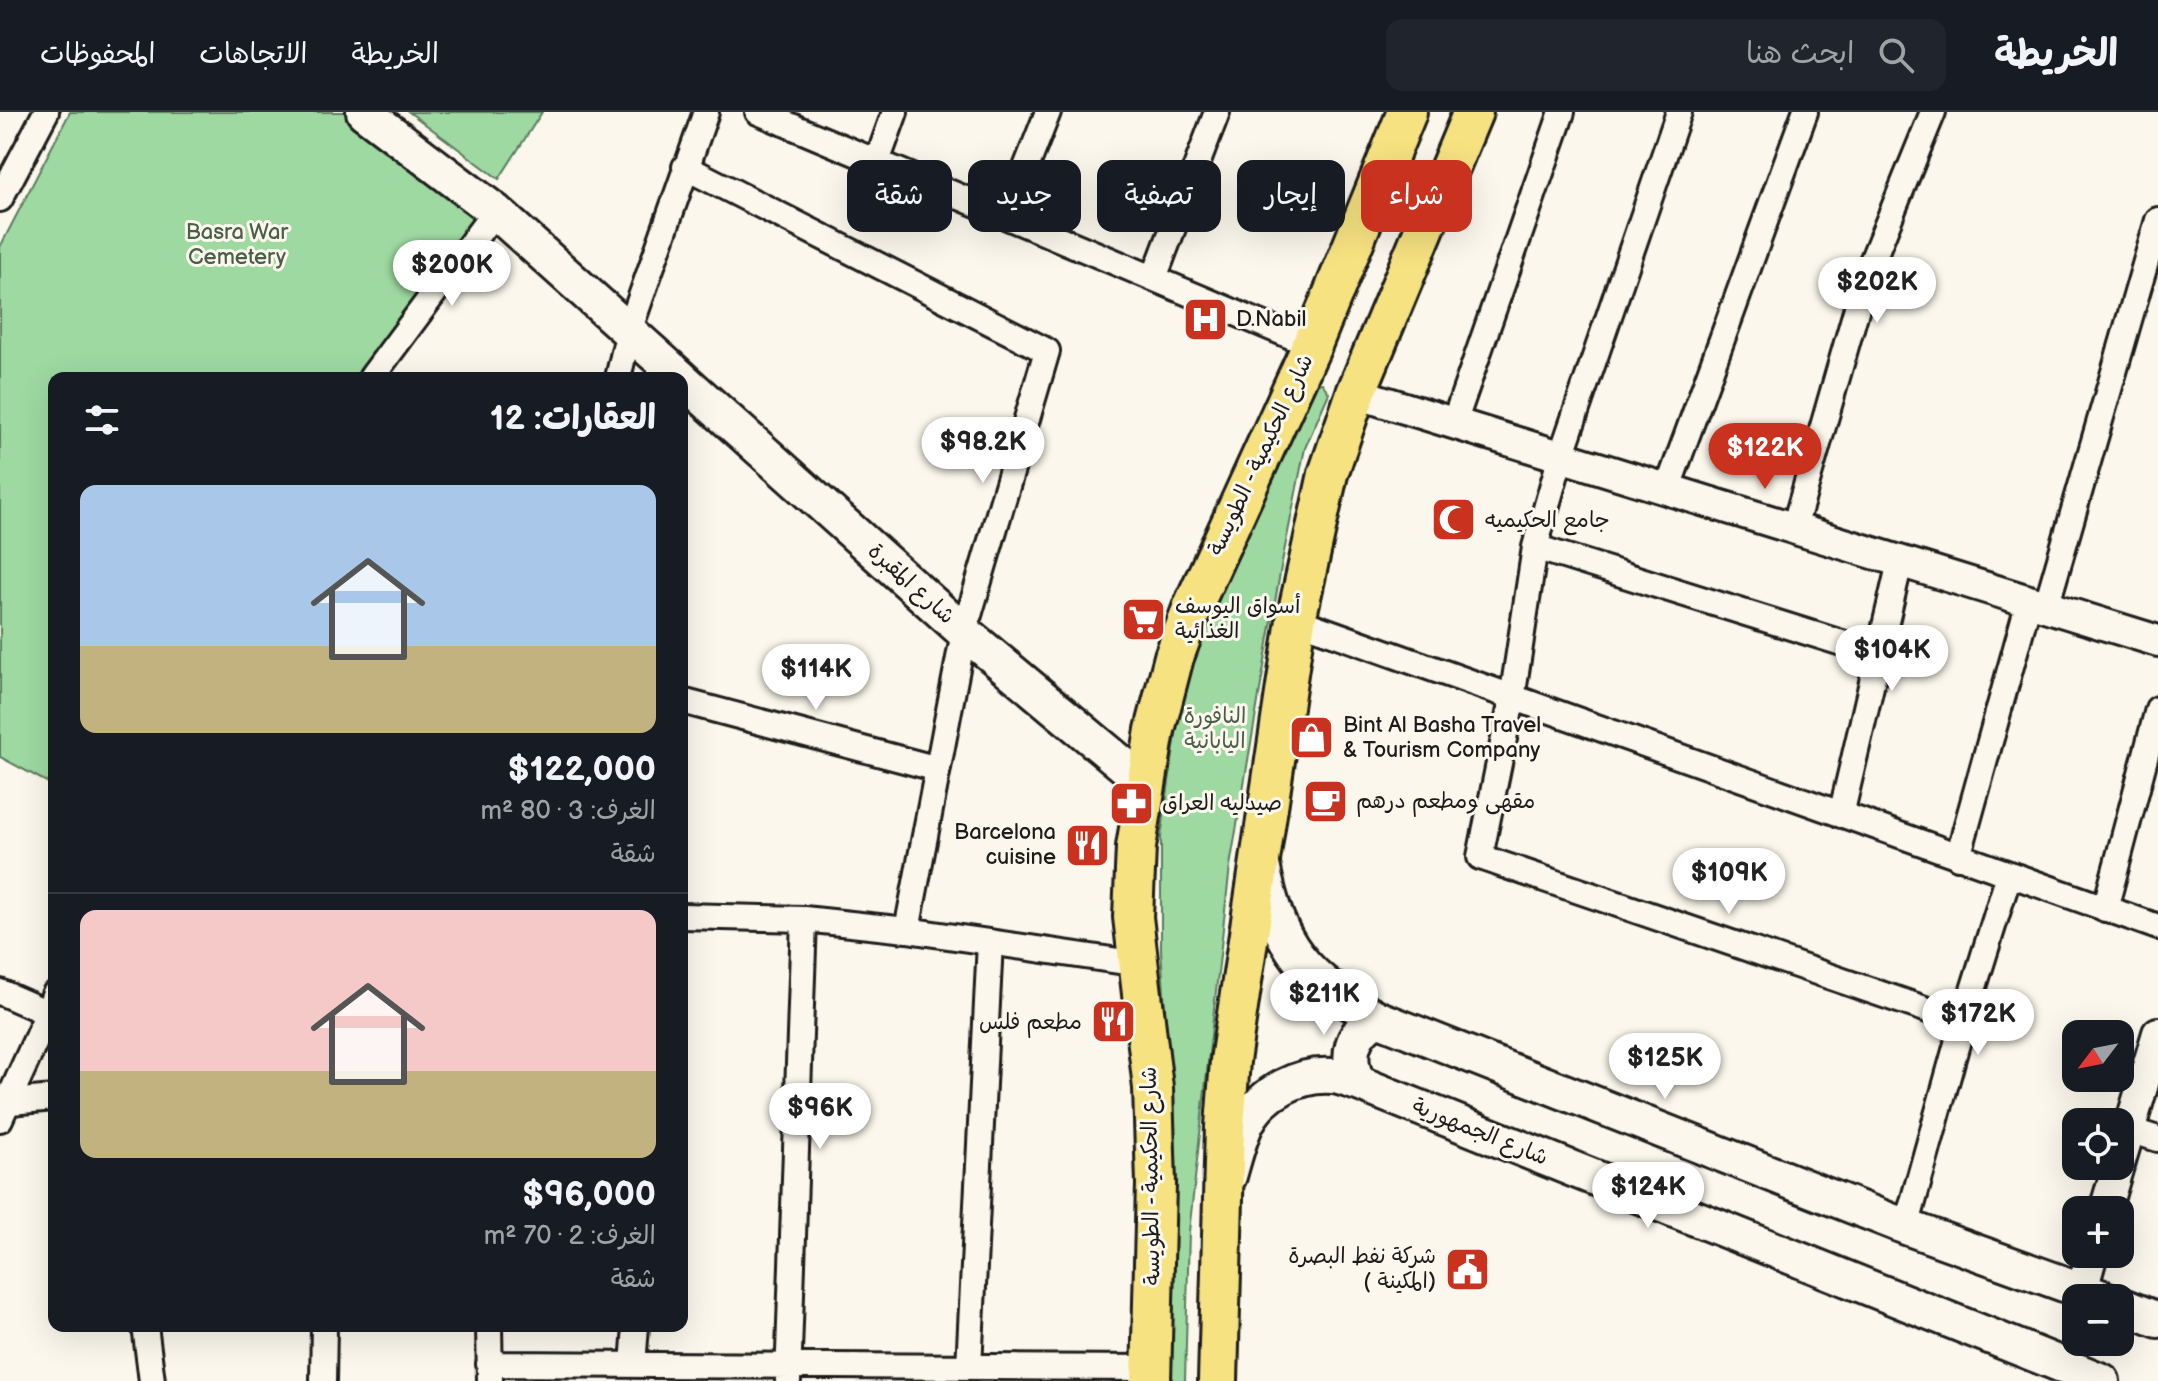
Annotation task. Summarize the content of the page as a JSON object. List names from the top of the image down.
{
  "streets": {
    "main road": ["شارع الحكيمية - الطويسة", "شارع المقبرة", "شارع الجمهورية"]
  },
  "crossings": [
    ["شارع الحكيمية - الطويسة", "شارع المقبرة"]
  ],
  "parks": ["Basra War Cemetery", "النافورة اليابانية"],
  "places": {
    "hospital": ["D.Nabil"],
    "mosque": ["جامع الحكيميه"],
    "supermarket": ["أسواق اليوسف الغذائية"],
    "shop": ["Bint Al Basha Travel & Tourism Company"],
    "cafe": ["مقهى ومطعم درهم"],
    "pharmacy": ["صيدليه العراق"],
    "restaurant": ["Barcelona cuisine", "مطعم فلس"],
    "public building": ["شركة نفط البصرة ( المكينة)"]
  },
  "north": "bottom left",
  "page": {
    "header": "الخريطة",
    "search": "ابحث هنا",
    "nav": ["الخريطة", "الاتجاهات", "المحفوظات"],
    "chip": [
      "شراء",
      "إيجار",
      "تصفية",
      "جديد",
      "شقة"
    ],
    "price": [
      "$200K",
      "$202K",
      "$98.2K",
      "$122K",
      "$104K",
      "$114K",
      "$109K",
      "$211K",
      "$172K",
      "$125K",
      "$96K",
      "$124K"
    ],
    "heading": "العقارات: 12",
    "list": [
      {
        "name": "$122,000",
        "note": "الغرف: 3 · 80 m² · شقة"
      },
      {
        "name": "$96,000",
        "note": "الغرف: 2 · 70 m² · شقة"
      }
    ],
    "map_buttons": ["+", "−"]
  }
}
